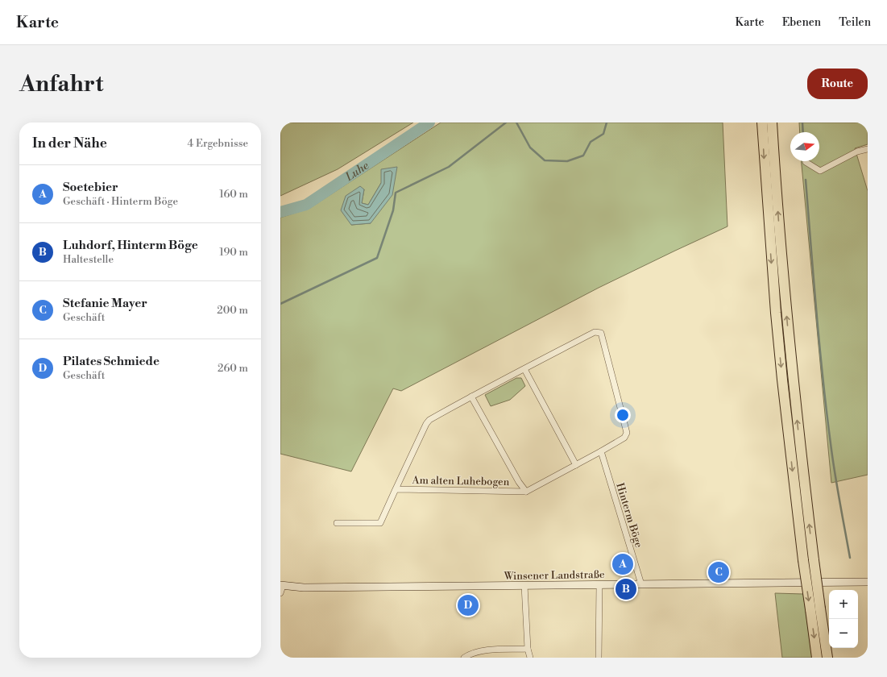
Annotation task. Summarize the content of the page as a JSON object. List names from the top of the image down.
{
  "streets": {
    "main road": ["Winsener Landstraße"],
    "street": ["Am alten Luhebogen", "Hinterm Böge"]
  },
  "crossings": [
    ["Am alten Luhebogen", "Hinterm Böge"],
    ["Hinterm Böge", "Winsener Landstraße"]
  ],
  "water": ["Luhe"],
  "north": "right",
  "page": {
    "header": "Karte",
    "nav": ["Karte", "Ebenen", "Teilen"],
    "buttons": "Route",
    "title": "Anfahrt",
    "heading": ["In der Nähe", "4 Ergebnisse"],
    "list": [
      {
        "mark": "A",
        "name": "Soetebier",
        "note": "Geschäft · Hinterm Böge",
        "value": "160 m"
      },
      {
        "mark": "B",
        "name": "Luhdorf, Hinterm Böge",
        "note": "Haltestelle",
        "value": "190 m"
      },
      {
        "mark": "C",
        "name": "Stefanie Mayer",
        "note": "Geschäft",
        "value": "200 m"
      },
      {
        "mark": "D",
        "name": "Pilates Schmiede",
        "note": "Geschäft",
        "value": "260 m"
      }
    ],
    "pins": [
      "A",
      "C",
      "B",
      "D"
    ],
    "map_buttons": ["+", "−"]
  }
}
